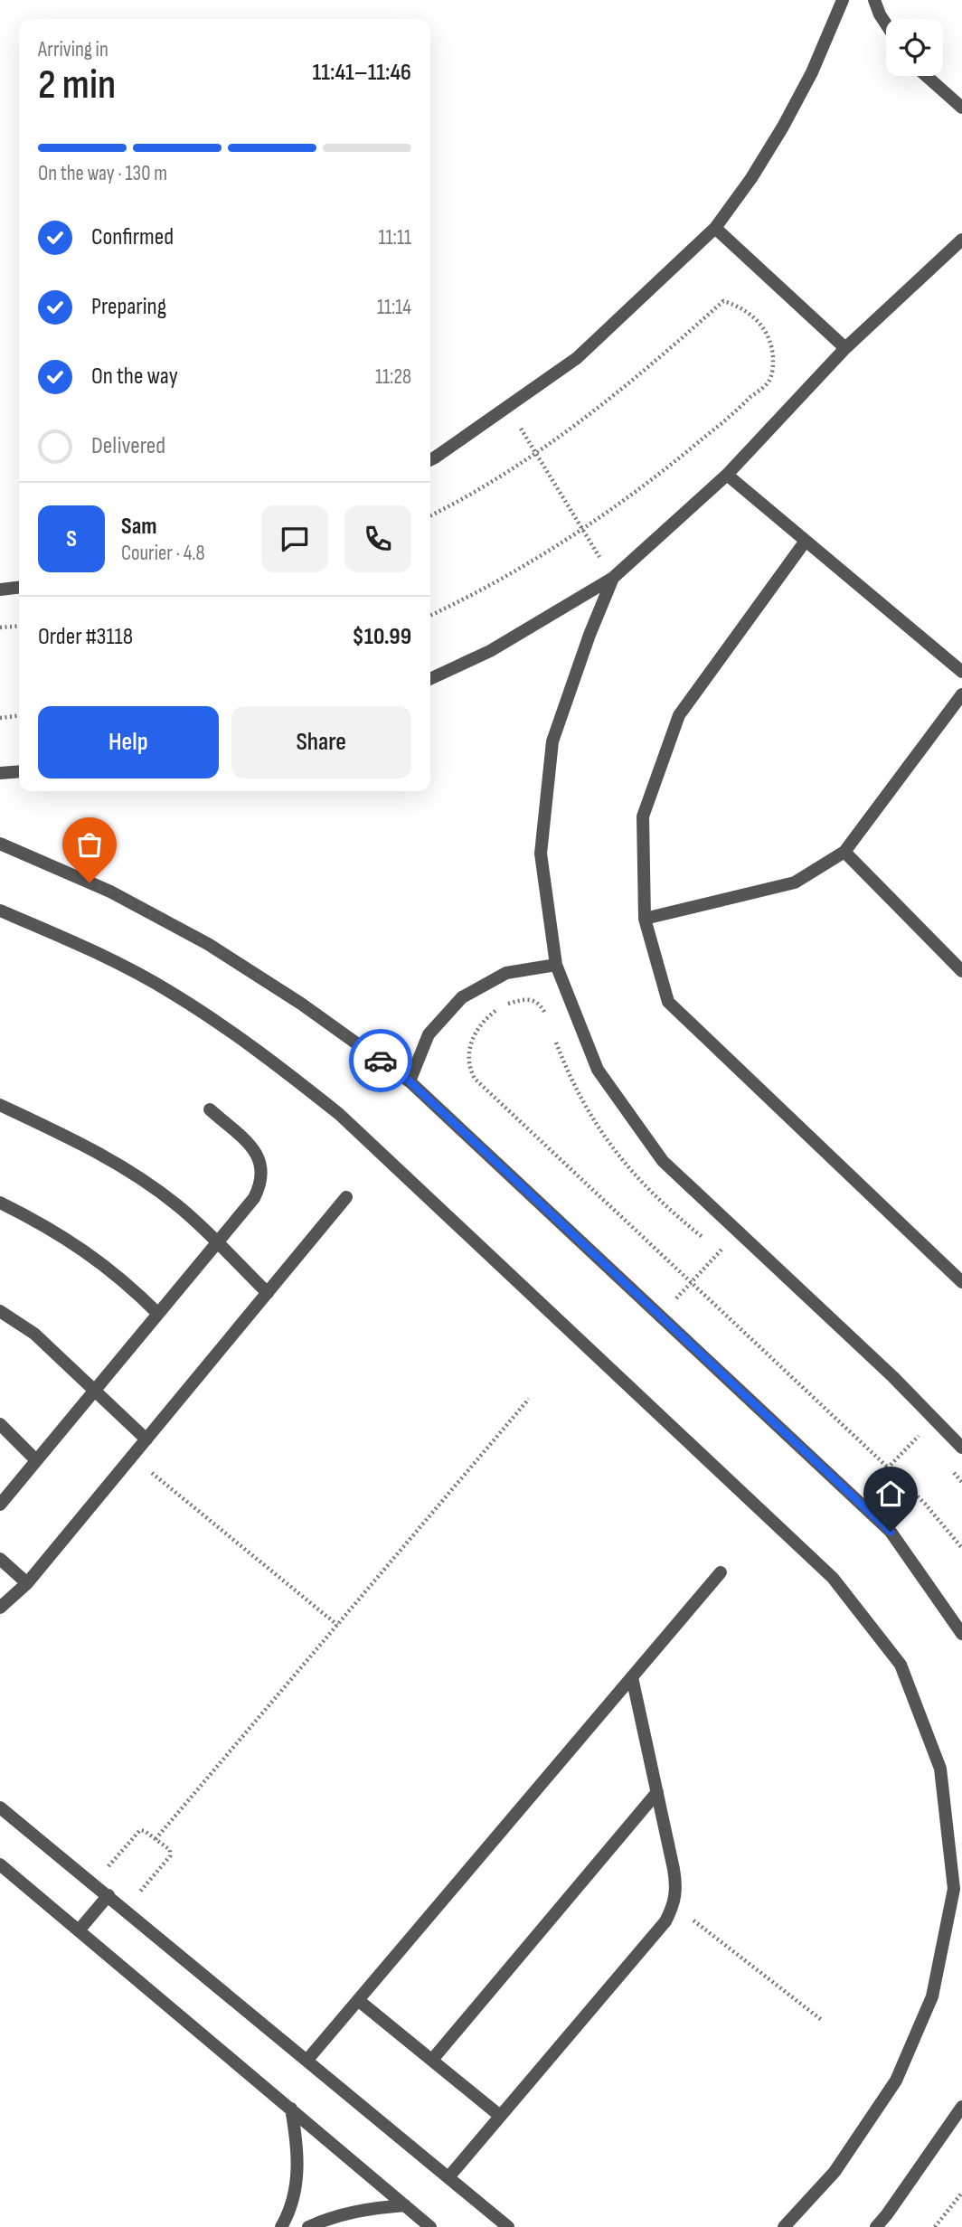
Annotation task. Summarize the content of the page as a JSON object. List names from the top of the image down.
{
  "page": {
    "heading": ["2 min", "Arriving in", "11:41–11:46"],
    "panel": [
      "Sam",
      "Courier · 4.8",
      "Order #3118",
      "$10.99"
    ],
    "bar": "On the way · 130 m",
    "list": [
      ["Confirmed", "11:11"],
      ["Preparing", "11:14"],
      ["On the way", "11:28"],
      "Delivered"
    ],
    "round": "S",
    "buttons": ["Help", "Share"]
  }
}
